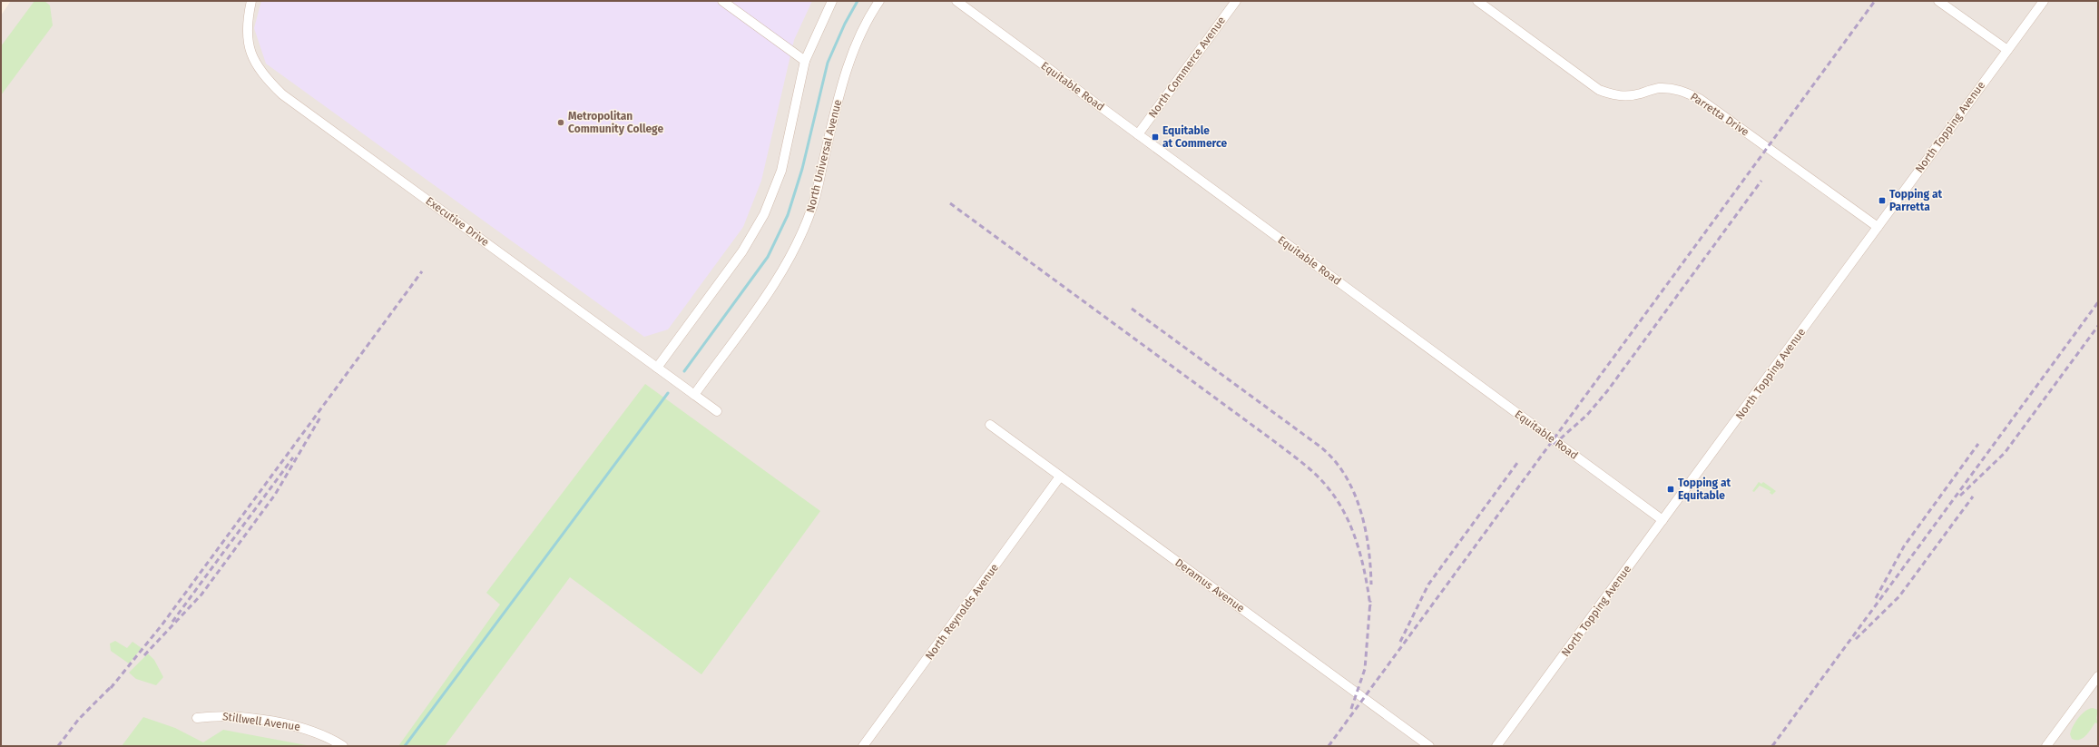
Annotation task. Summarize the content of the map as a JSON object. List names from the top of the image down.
{
  "streets": {
    "street": [
      "North Commerce Avenue",
      "Equitable Road",
      "Parretta Drive",
      "North Topping Avenue",
      "North Universal Avenue",
      "Executive Drive",
      "Deramus Avenue",
      "North Reynolds Avenue",
      "Stillwell Avenue"
    ]
  },
  "crossings": [
    ["North Commerce Avenue", "Equitable Road"],
    ["Equitable Road", "North Topping Avenue"],
    ["Parretta Drive", "North Topping Avenue"],
    ["North Universal Avenue", "Executive Drive"],
    ["Deramus Avenue", "North Reynolds Avenue"]
  ],
  "places": {
    "other": ["Metropolitan Community College"],
    "transit": ["Equitable at Commerce", "Topping at Parretta", "Topping at Equitable"]
  }
}
